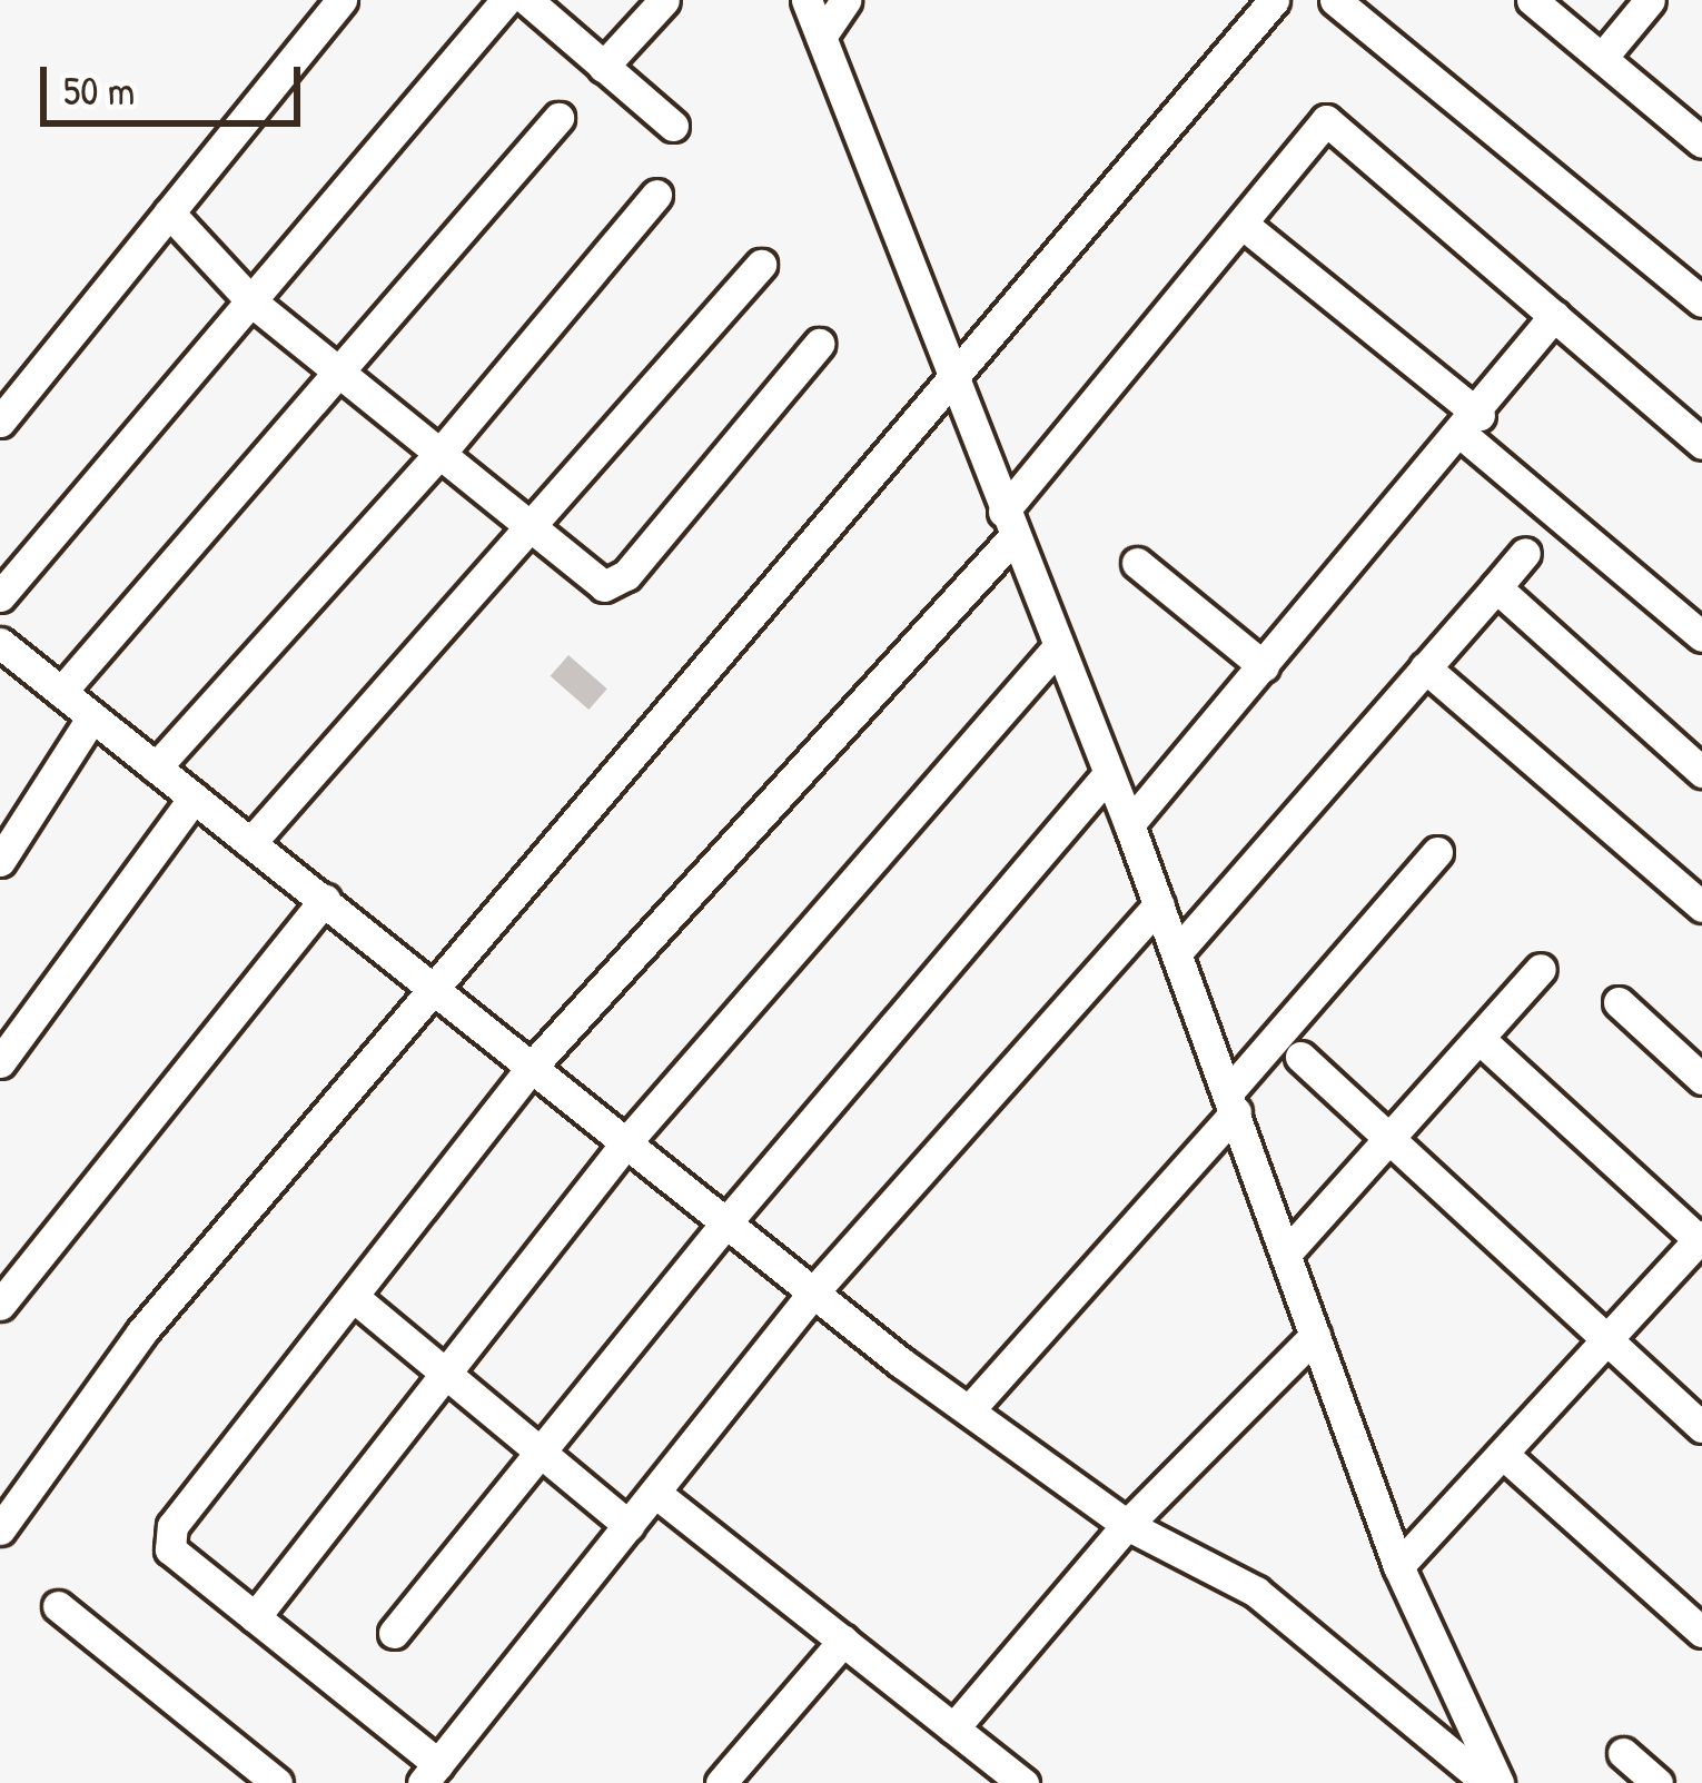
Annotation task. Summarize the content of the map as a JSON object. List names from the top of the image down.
{
  "scale_bar": "50 m"
}
